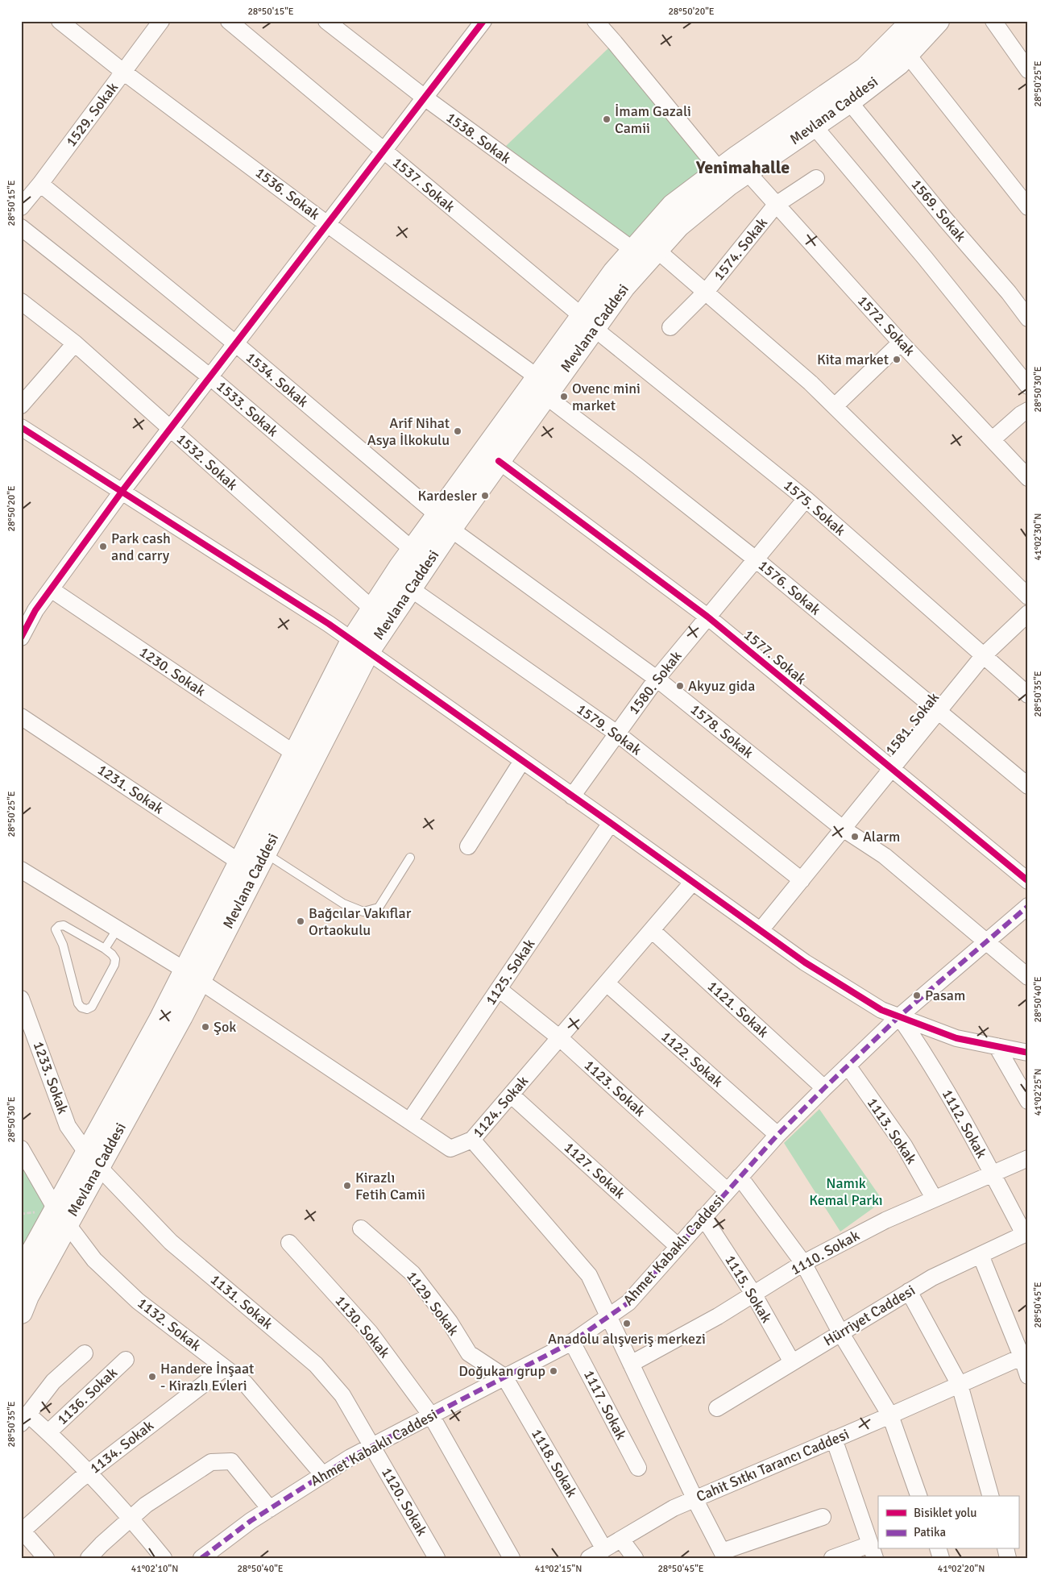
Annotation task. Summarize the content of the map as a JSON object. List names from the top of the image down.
{
  "streets": {
    "main road": ["Mevlana Caddesi"],
    "street": [
      "1529. Sokak",
      "1538. Sokak",
      "1537. Sokak",
      "1536. Sokak",
      "1569. Sokak",
      "1574. Sokak",
      "1572. Sokak",
      "1534. Sokak",
      "1533. Sokak",
      "1532. Sokak",
      "1575. Sokak",
      "1576. Sokak",
      "1577. Sokak",
      "1230. Sokak",
      "1580. Sokak",
      "1581. Sokak",
      "1579. Sokak",
      "1578. Sokak",
      "1231. Sokak",
      "1125. Sokak",
      "1121. Sokak",
      "1122. Sokak",
      "1233. Sokak",
      "1123. Sokak",
      "1124. Sokak",
      "1112. Sokak",
      "1113. Sokak",
      "1127. Sokak",
      "Ahmet Kabaklı Caddesi",
      "1110. Sokak",
      "1115. Sokak",
      "1131. Sokak",
      "1129. Sokak",
      "Hürriyet Caddesi",
      "1132. Sokak",
      "1130. Sokak",
      "1136. Sokak",
      "1117. Sokak",
      "1134. Sokak",
      "1118. Sokak",
      "Cahit Sıtkı Tarancı Caddesi",
      "1120. Sokak"
    ]
  },
  "crossings": [
    ["Mevlana Caddesi", "1538. Sokak"],
    ["Mevlana Caddesi", "1537. Sokak"],
    ["Mevlana Caddesi", "1536. Sokak"],
    ["Mevlana Caddesi", "1569. Sokak"],
    ["Mevlana Caddesi", "1572. Sokak"],
    ["Mevlana Caddesi", "1534. Sokak"],
    ["Mevlana Caddesi", "1533. Sokak"],
    ["Mevlana Caddesi", "1532. Sokak"],
    ["Mevlana Caddesi", "1575. Sokak"],
    ["Mevlana Caddesi", "1576. Sokak"],
    ["Mevlana Caddesi", "1577. Sokak"],
    ["Mevlana Caddesi", "1230. Sokak"],
    ["Mevlana Caddesi", "1579. Sokak"],
    ["Mevlana Caddesi", "1578. Sokak"],
    ["Mevlana Caddesi", "1231. Sokak"],
    ["Mevlana Caddesi", "1233. Sokak"],
    ["Mevlana Caddesi", "1124. Sokak"],
    ["Mevlana Caddesi", "1131. Sokak"],
    ["Mevlana Caddesi", "1132. Sokak"],
    ["1529. Sokak", "1536. Sokak"],
    ["1529. Sokak", "1534. Sokak"],
    ["1537. Sokak", "1575. Sokak"],
    ["1536. Sokak", "1576. Sokak"],
    ["1574. Sokak", "1572. Sokak"],
    ["1534. Sokak", "1578. Sokak"],
    ["1575. Sokak", "1580. Sokak"],
    ["1575. Sokak", "1581. Sokak"],
    ["1576. Sokak", "1580. Sokak"],
    ["1576. Sokak", "1581. Sokak"],
    ["1577. Sokak", "1580. Sokak"],
    ["1577. Sokak", "1581. Sokak"],
    ["1580. Sokak", "1579. Sokak"],
    ["1580. Sokak", "1578. Sokak"],
    ["1581. Sokak", "1579. Sokak"],
    ["1581. Sokak", "1578. Sokak"],
    ["1578. Sokak", "Ahmet Kabaklı Caddesi"],
    ["1125. Sokak", "1123. Sokak"],
    ["1125. Sokak", "1124. Sokak"],
    ["1121. Sokak", "1124. Sokak"],
    ["1121. Sokak", "Ahmet Kabaklı Caddesi"],
    ["1122. Sokak", "1124. Sokak"],
    ["1122. Sokak", "Ahmet Kabaklı Caddesi"],
    ["1233. Sokak", "1131. Sokak"],
    ["1123. Sokak", "1124. Sokak"],
    ["1123. Sokak", "Ahmet Kabaklı Caddesi"],
    ["1124. Sokak", "1127. Sokak"],
    ["1112. Sokak", "Ahmet Kabaklı Caddesi"],
    ["1112. Sokak", "1110. Sokak"],
    ["1112. Sokak", "Hürriyet Caddesi"],
    ["1113. Sokak", "Ahmet Kabaklı Caddesi"],
    ["1113. Sokak", "1110. Sokak"],
    ["1127. Sokak", "Ahmet Kabaklı Caddesi"],
    ["Ahmet Kabaklı Caddesi", "1115. Sokak"],
    ["Ahmet Kabaklı Caddesi", "1131. Sokak"],
    ["Ahmet Kabaklı Caddesi", "1129. Sokak"],
    ["Ahmet Kabaklı Caddesi", "1132. Sokak"],
    ["Ahmet Kabaklı Caddesi", "1130. Sokak"],
    ["Ahmet Kabaklı Caddesi", "1117. Sokak"],
    ["Ahmet Kabaklı Caddesi", "1118. Sokak"],
    ["Ahmet Kabaklı Caddesi", "1120. Sokak"],
    ["1110. Sokak", "1115. Sokak"],
    ["1115. Sokak", "Hürriyet Caddesi"],
    ["1131. Sokak", "1120. Sokak"],
    ["1129. Sokak", "1118. Sokak"],
    ["1132. Sokak", "1134. Sokak"],
    ["1118. Sokak", "Cahit Sıtkı Tarancı Caddesi"]
  ],
  "districts": ["Yenimahalle"],
  "parks": ["Namık Kemal Parkı"],
  "places": [
    "İmam Gazali Camii",
    "Kita market",
    "Ovenc mini market",
    "Arif Nihat Asya İlkokulu",
    "Kardesler",
    "Park cash and carry",
    "Akyuz gida",
    "Alarm",
    "Bağcılar Vakıflar Ortaokulu",
    "Pasam",
    "Şok",
    "Kirazlı Fetih Camii",
    "Anadolu alışveriş merkezi",
    "Doğukan grup",
    "Handere İnşaat - Kirazlı Evleri"
  ],
  "legend": ["Bisiklet yolu", "Patika"],
  "coordinates": [
    "28°50'15\"E",
    "28°50'20\"E",
    "28°50'25\"E",
    "28°50'30\"E",
    "41°02'30\"N",
    "28°50'35\"E",
    "28°50'40\"E",
    "41°02'25\"N",
    "28°50'45\"E",
    "41°02'10\"N",
    "41°02'15\"N",
    "41°02'20\"N"
  ]
}
